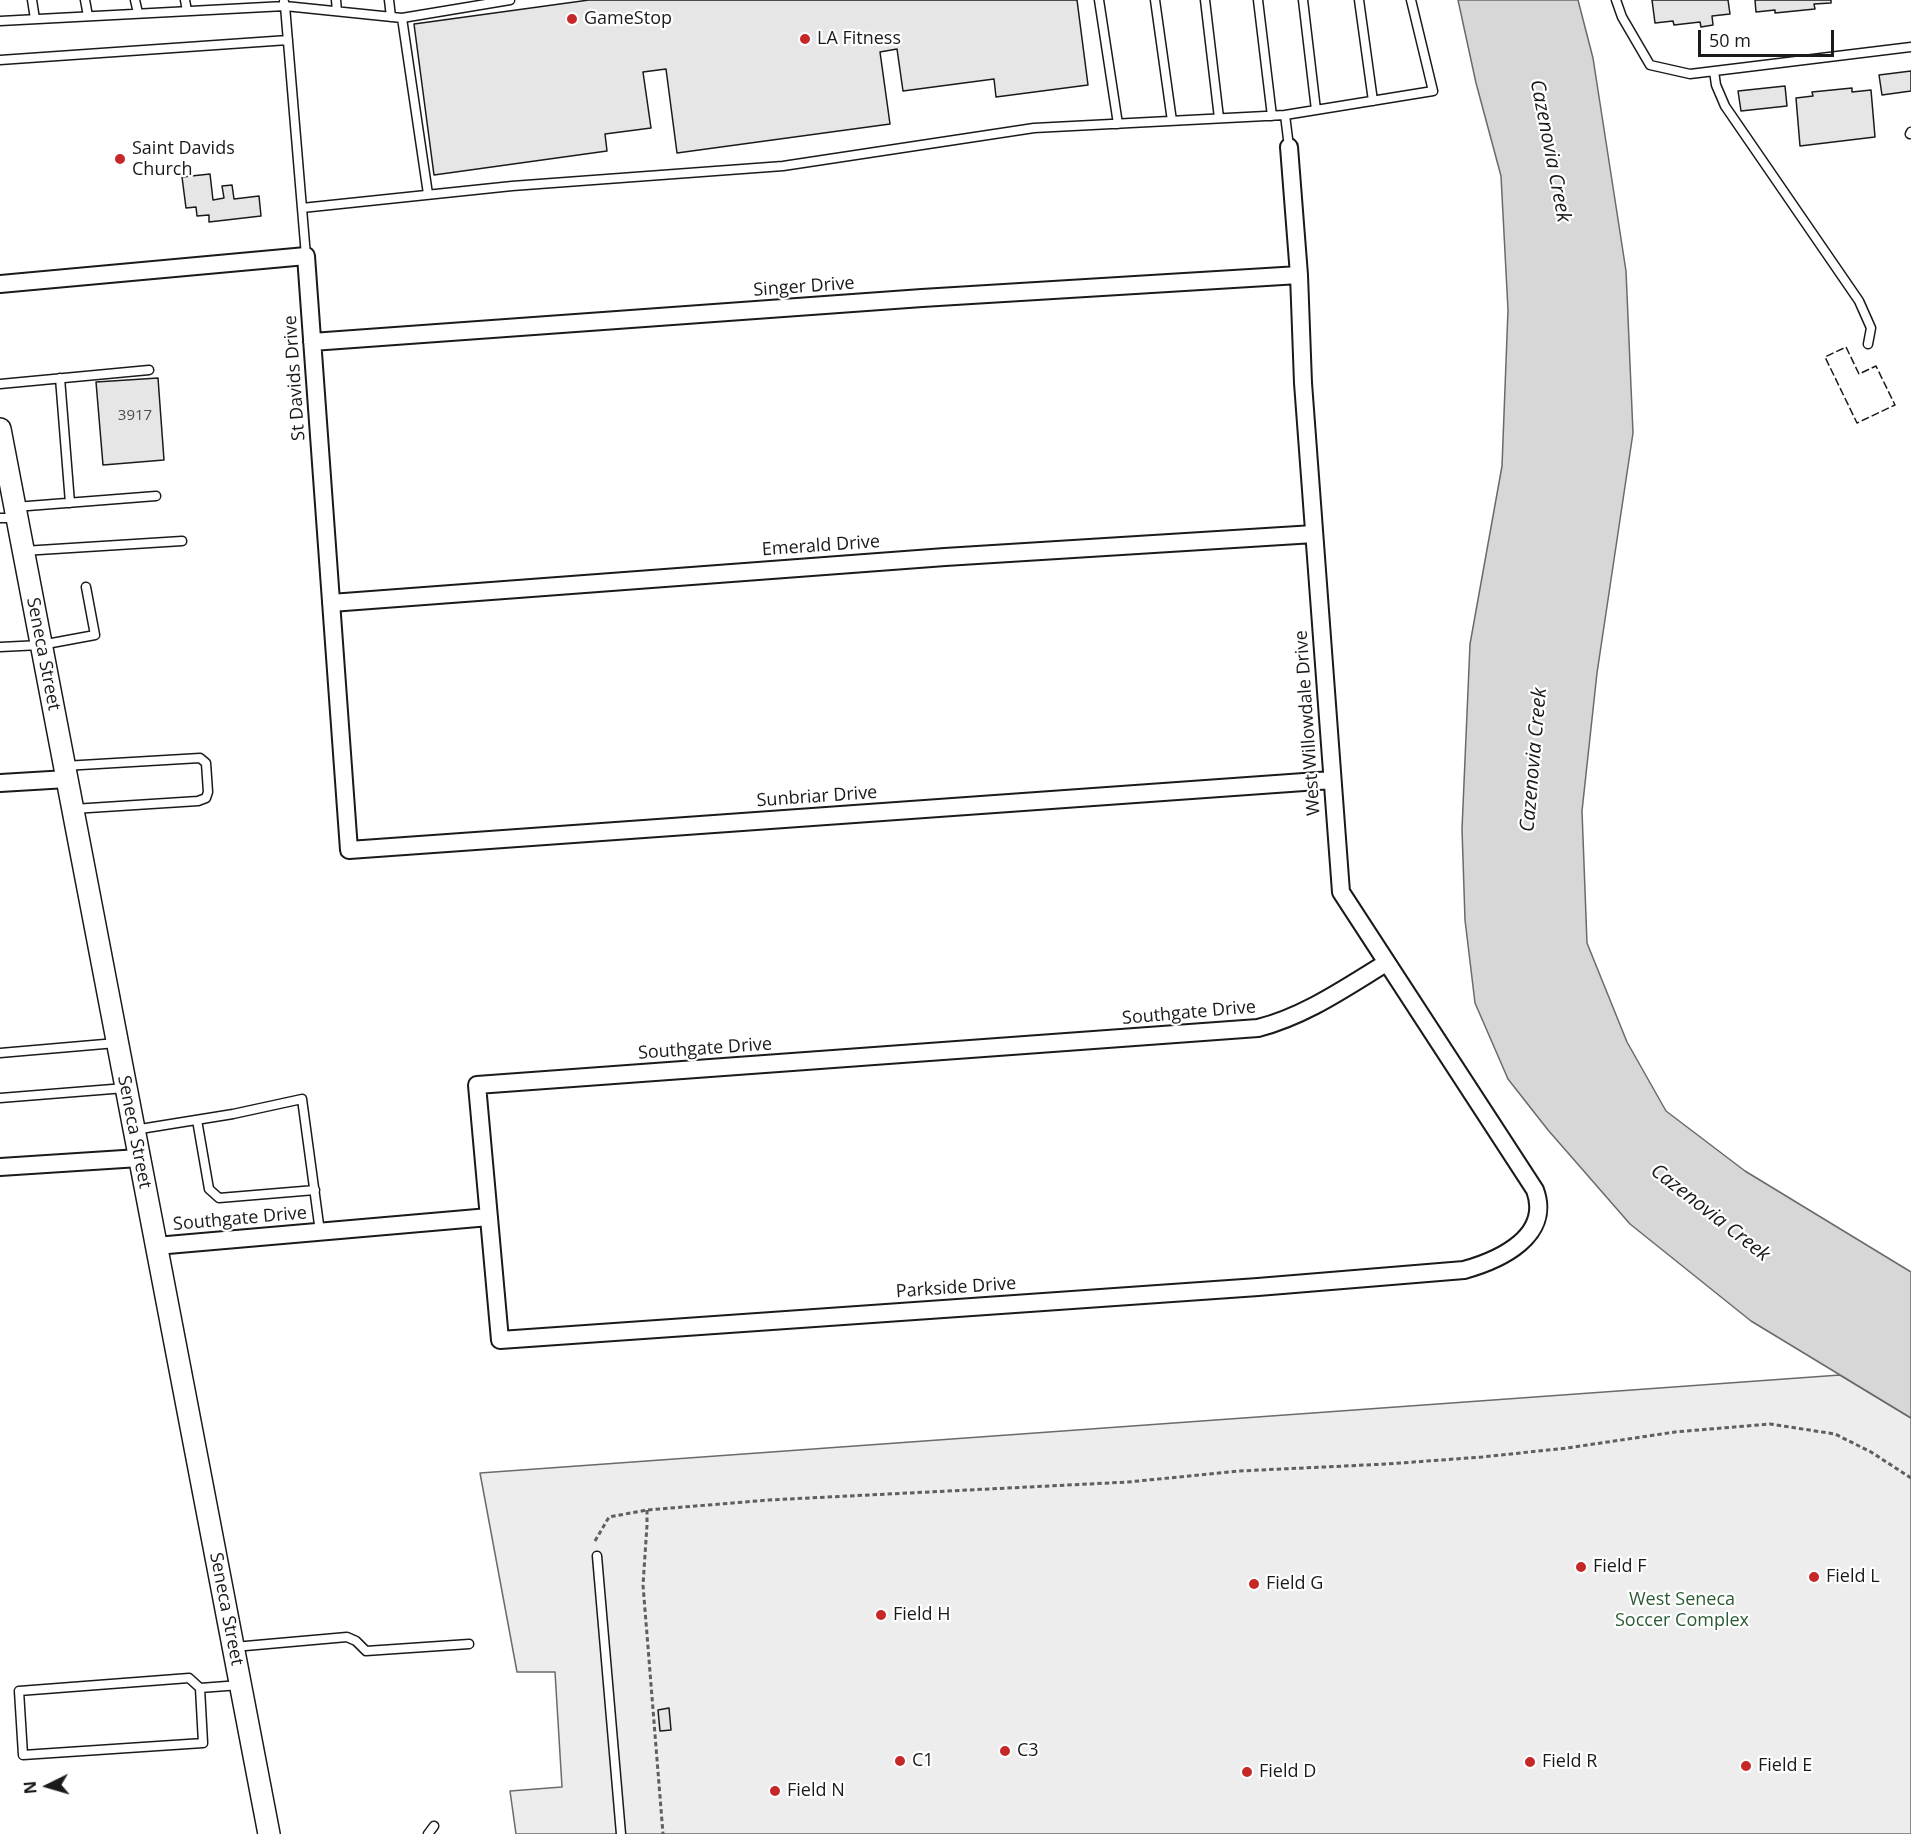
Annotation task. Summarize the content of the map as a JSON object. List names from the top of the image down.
{
  "streets": {
    "street": [
      "Singer Drive",
      "St Davids Drive",
      "Emerald Drive",
      "Seneca Street",
      "West Willowdale Drive",
      "Sunbriar Drive",
      "Southgate Drive",
      "Parkside Drive"
    ]
  },
  "crossings": [
    ["Singer Drive", "St Davids Drive"],
    ["Singer Drive", "West Willowdale Drive"],
    ["St Davids Drive", "Emerald Drive"],
    ["St Davids Drive", "Sunbriar Drive"],
    ["Emerald Drive", "West Willowdale Drive"],
    ["Seneca Street", "Southgate Drive"],
    ["West Willowdale Drive", "Sunbriar Drive"],
    ["West Willowdale Drive", "Southgate Drive"],
    ["West Willowdale Drive", "Parkside Drive"],
    ["Southgate Drive", "Parkside Drive"]
  ],
  "water": ["Cazenovia Creek"],
  "parks": ["West Seneca Soccer Complex"],
  "places": [
    "GameStop",
    "LA Fitness",
    "Saint Davids Church",
    "Field F",
    "Field L",
    "Field G",
    "Field H",
    "C3",
    "C1",
    "Field R",
    "Field E",
    "Field D",
    "Field N"
  ],
  "house_numbers": ["3917"],
  "scale_bar": "50 m",
  "north": "left"
}
